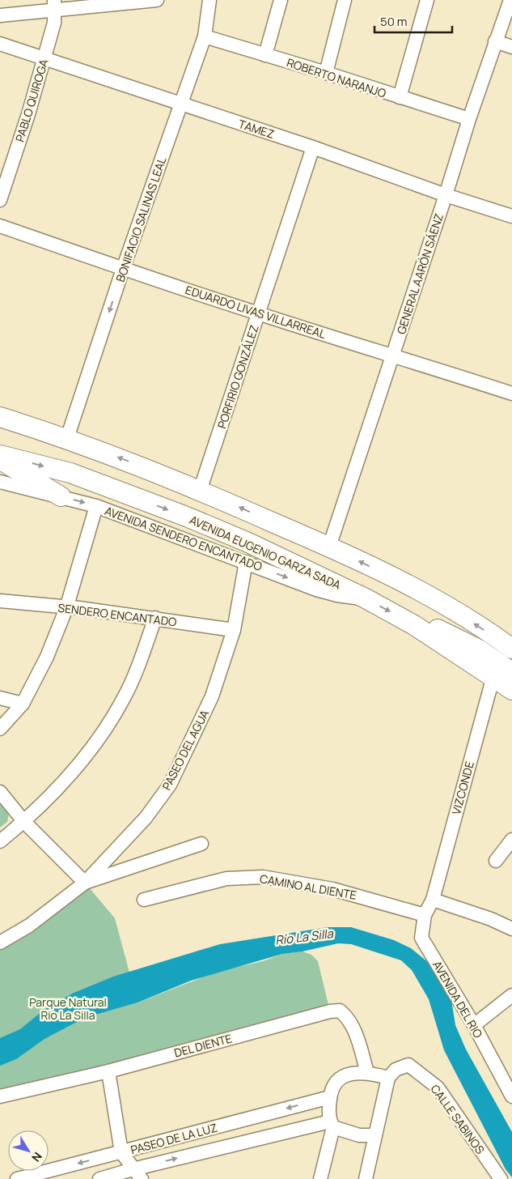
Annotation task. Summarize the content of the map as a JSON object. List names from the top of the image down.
{
  "streets": {
    "highway": ["AVENIDA EUGENIO GARZA SADA"],
    "street": [
      "ROBERTO NARANJO",
      "PABLO QUIROGA",
      "TAMEZ",
      "BONIFACIO SALINAS LEAL",
      "GENERAL AARÓN SÁENZ",
      "EDUARDO LIVAS VILLARREAL",
      "PORFIRIO GONZÁLEZ",
      "AVENIDA SENDERO ENCANTADO",
      "SENDERO ENCANTADO",
      "PASEO DEL AGUA",
      "VIZCONDE",
      "CAMINO AL DIENTE",
      "AVENIDA DEL RIO",
      "DEL DIENTE",
      "CALLE SABINOS",
      "PASEO DE LA LUZ"
    ]
  },
  "crossings": [
    ["ROBERTO NARANJO", "BONIFACIO SALINAS LEAL"],
    ["ROBERTO NARANJO", "GENERAL AARÓN SÁENZ"],
    ["PABLO QUIROGA", "TAMEZ"],
    ["TAMEZ", "BONIFACIO SALINAS LEAL"],
    ["TAMEZ", "GENERAL AARÓN SÁENZ"],
    ["TAMEZ", "PORFIRIO GONZÁLEZ"],
    ["BONIFACIO SALINAS LEAL", "EDUARDO LIVAS VILLARREAL"],
    ["GENERAL AARÓN SÁENZ", "EDUARDO LIVAS VILLARREAL"],
    ["EDUARDO LIVAS VILLARREAL", "PORFIRIO GONZÁLEZ"],
    ["AVENIDA SENDERO ENCANTADO", "AVENIDA EUGENIO GARZA SADA"],
    ["AVENIDA SENDERO ENCANTADO", "PASEO DEL AGUA"],
    ["AVENIDA EUGENIO GARZA SADA", "VIZCONDE"],
    ["SENDERO ENCANTADO", "PASEO DEL AGUA"],
    ["VIZCONDE", "AVENIDA DEL RIO"],
    ["CAMINO AL DIENTE", "AVENIDA DEL RIO"],
    ["DEL DIENTE", "CALLE SABINOS"],
    ["DEL DIENTE", "PASEO DE LA LUZ"],
    ["CALLE SABINOS", "PASEO DE LA LUZ"]
  ],
  "one_way": ["BONIFACIO SALINAS LEAL", "AVENIDA SENDERO ENCANTADO"],
  "water": ["Río La Silla"],
  "parks": ["Parque Natural Rio La Silla"],
  "scale_bar": "50 m",
  "north": "bottom right"
}
